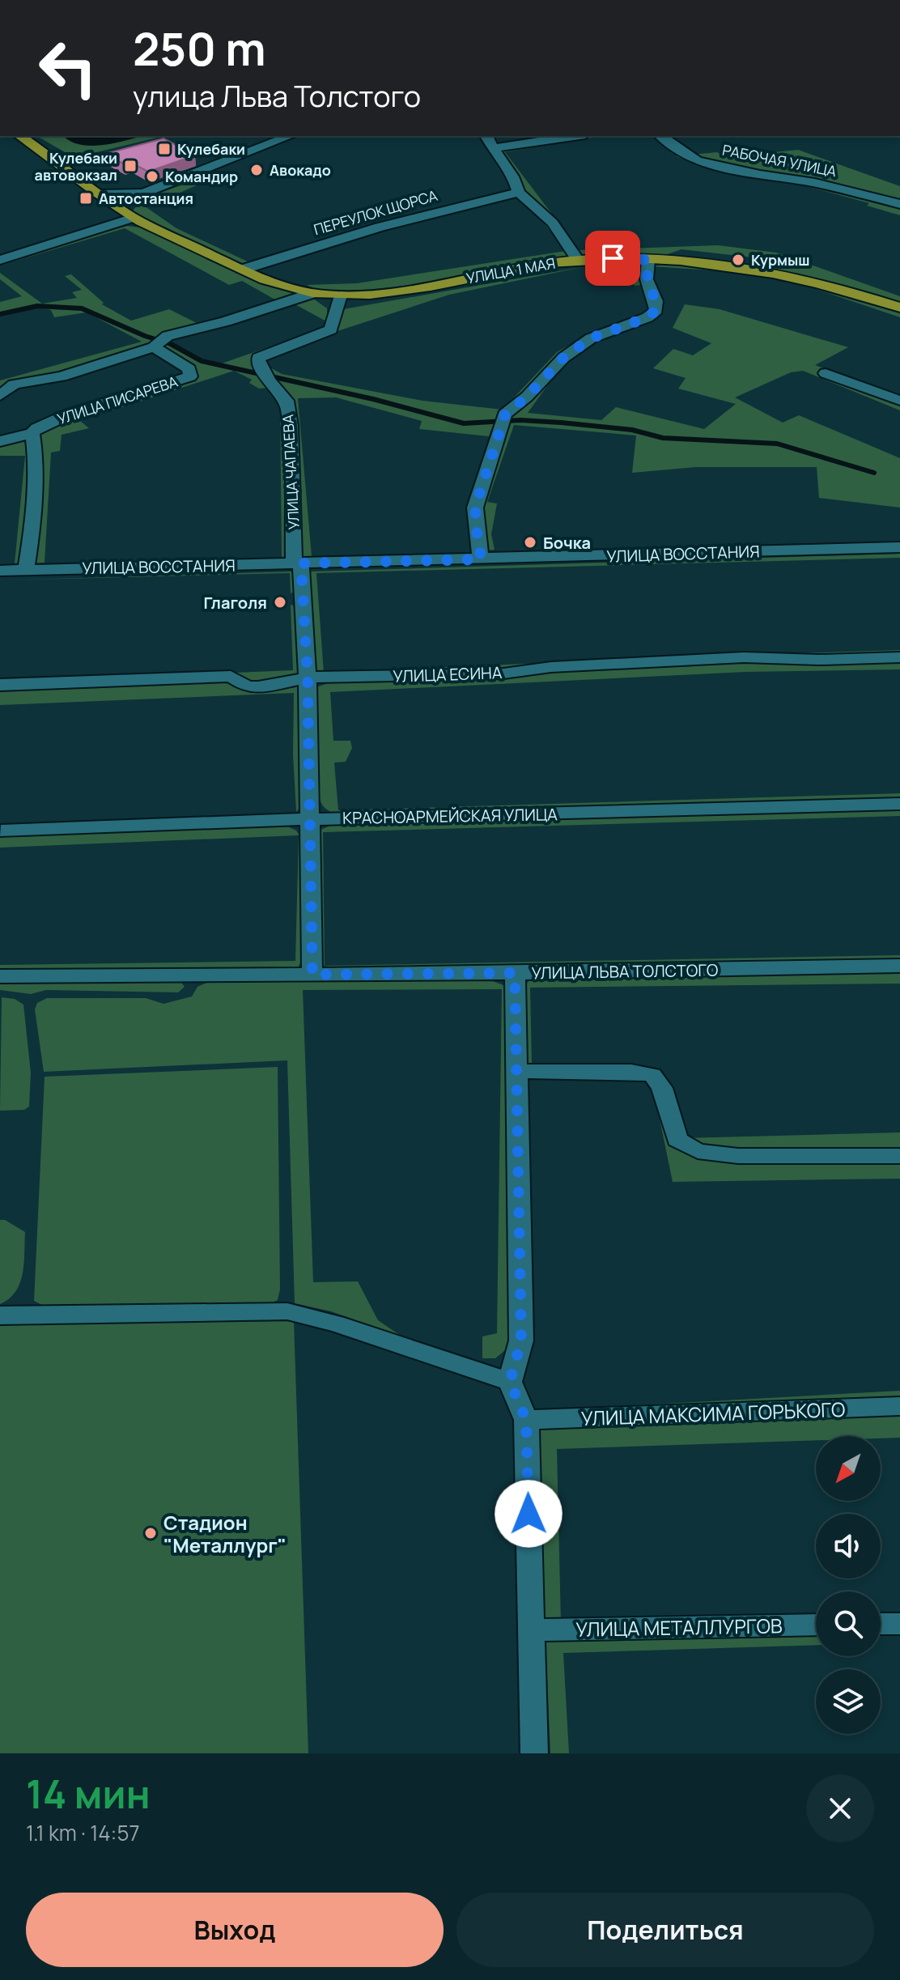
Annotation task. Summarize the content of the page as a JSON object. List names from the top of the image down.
{
  "streets": {
    "main road": ["УЛИЦА 1 МАЯ"],
    "street": [
      "РАБОЧАЯ УЛИЦА",
      "ПЕРЕУЛОК ЩОРСА",
      "УЛИЦА ПИСАРЕВА",
      "УЛИЦА ЧАПАЕВА",
      "УЛИЦА ВОССТАНИЯ",
      "УЛИЦА ЕСИНА",
      "КРАСНОАРМЕЙСКАЯ УЛИЦА",
      "УЛИЦА ЛЬВА ТОЛСТОГО",
      "УЛИЦА МАКСИМА ГОРЬКОГО",
      "УЛИЦА МЕТАЛЛУРГОВ"
    ]
  },
  "crossings": [
    ["ПЕРЕУЛОК ЩОРСА", "УЛИЦА 1 МАЯ"],
    ["УЛИЦА 1 МАЯ", "УЛИЦА ЧАПАЕВА"],
    ["УЛИЦА ЧАПАЕВА", "УЛИЦА ВОССТАНИЯ"],
    ["УЛИЦА ЧАПАЕВА", "УЛИЦА ЕСИНА"],
    ["УЛИЦА ЧАПАЕВА", "КРАСНОАРМЕЙСКАЯ УЛИЦА"],
    ["УЛИЦА ЧАПАЕВА", "УЛИЦА ЛЬВА ТОЛСТОГО"]
  ],
  "places": {
    "transit": ["Кулебаки", "Кулебаки автовокзал", "Автостанция"],
    "other": [
      "Авокадо",
      "Командир",
      "Курмыш",
      "Бочка",
      "Глаголя",
      "Стадион \"Металлург\""
    ]
  },
  "north": "bottom left",
  "page": {
    "turn": ["250 m", "улица Льва Толстого"],
    "heading": ["14 мин", "1.1 km · 14:57"],
    "buttons": ["Выход", "Поделиться"]
  }
}
